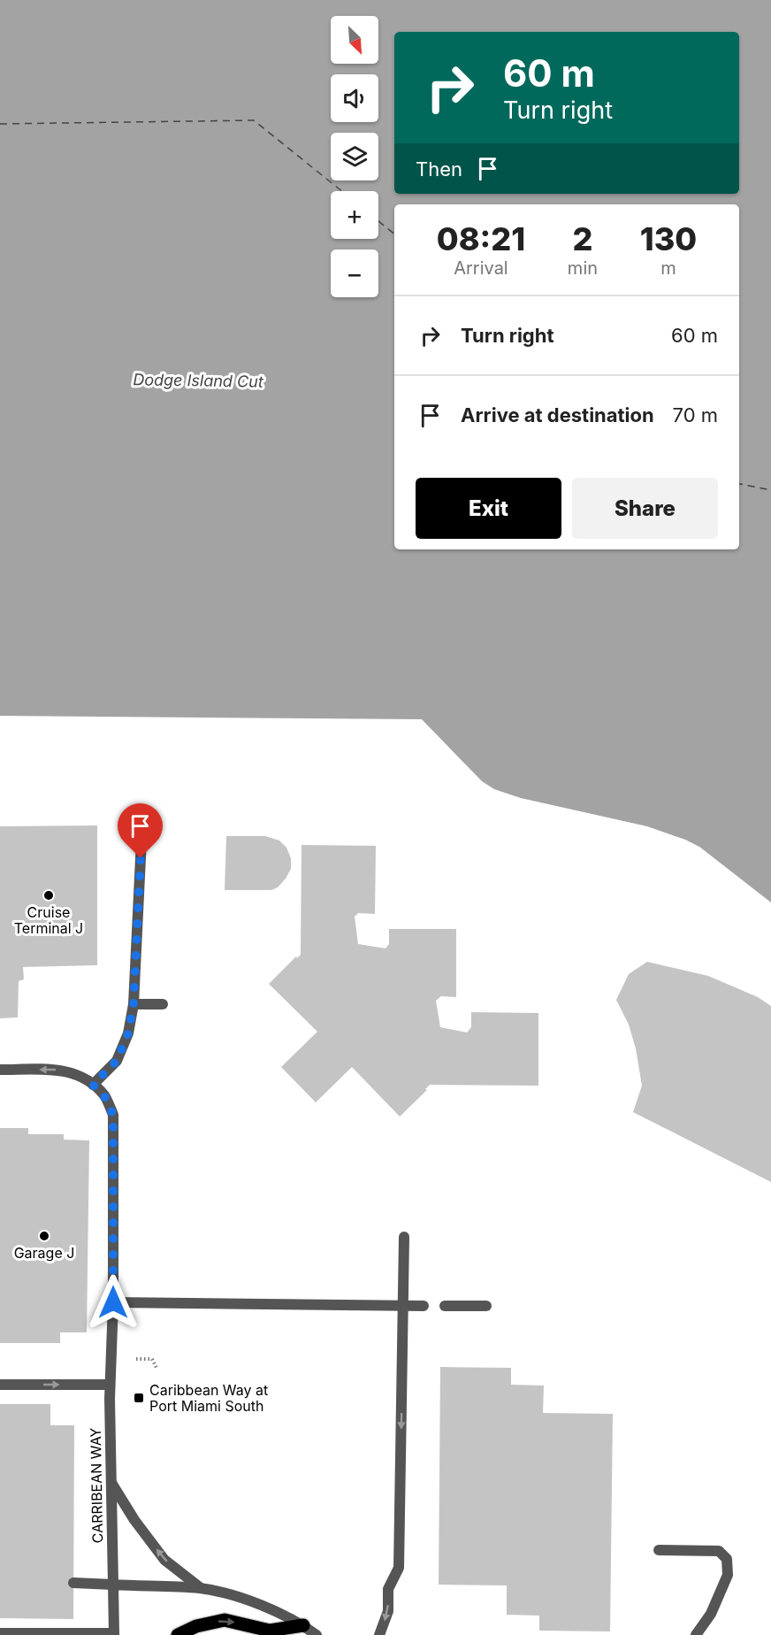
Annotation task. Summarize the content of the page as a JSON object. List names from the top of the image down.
{
  "streets": {
    "street": ["CARRIBEAN WAY"]
  },
  "water": ["Dodge Island Cut"],
  "places": {
    "other": ["Cruise Terminal J", "Garage J"],
    "transit": ["Caribbean Way at Port Miami South"]
  },
  "north": "bottom right",
  "page": {
    "map_buttons": ["+", "−"],
    "turn": ["60 m", "Turn right"],
    "then": "Then",
    "eta": [
      "08:21",
      "Arrival",
      "2",
      "min",
      "130",
      "m"
    ],
    "list": [
      {
        "name": "Turn right",
        "value": "60 m"
      },
      {
        "name": "Arrive at destination",
        "value": "70 m"
      }
    ],
    "buttons": ["Exit", "Share"]
  }
}
